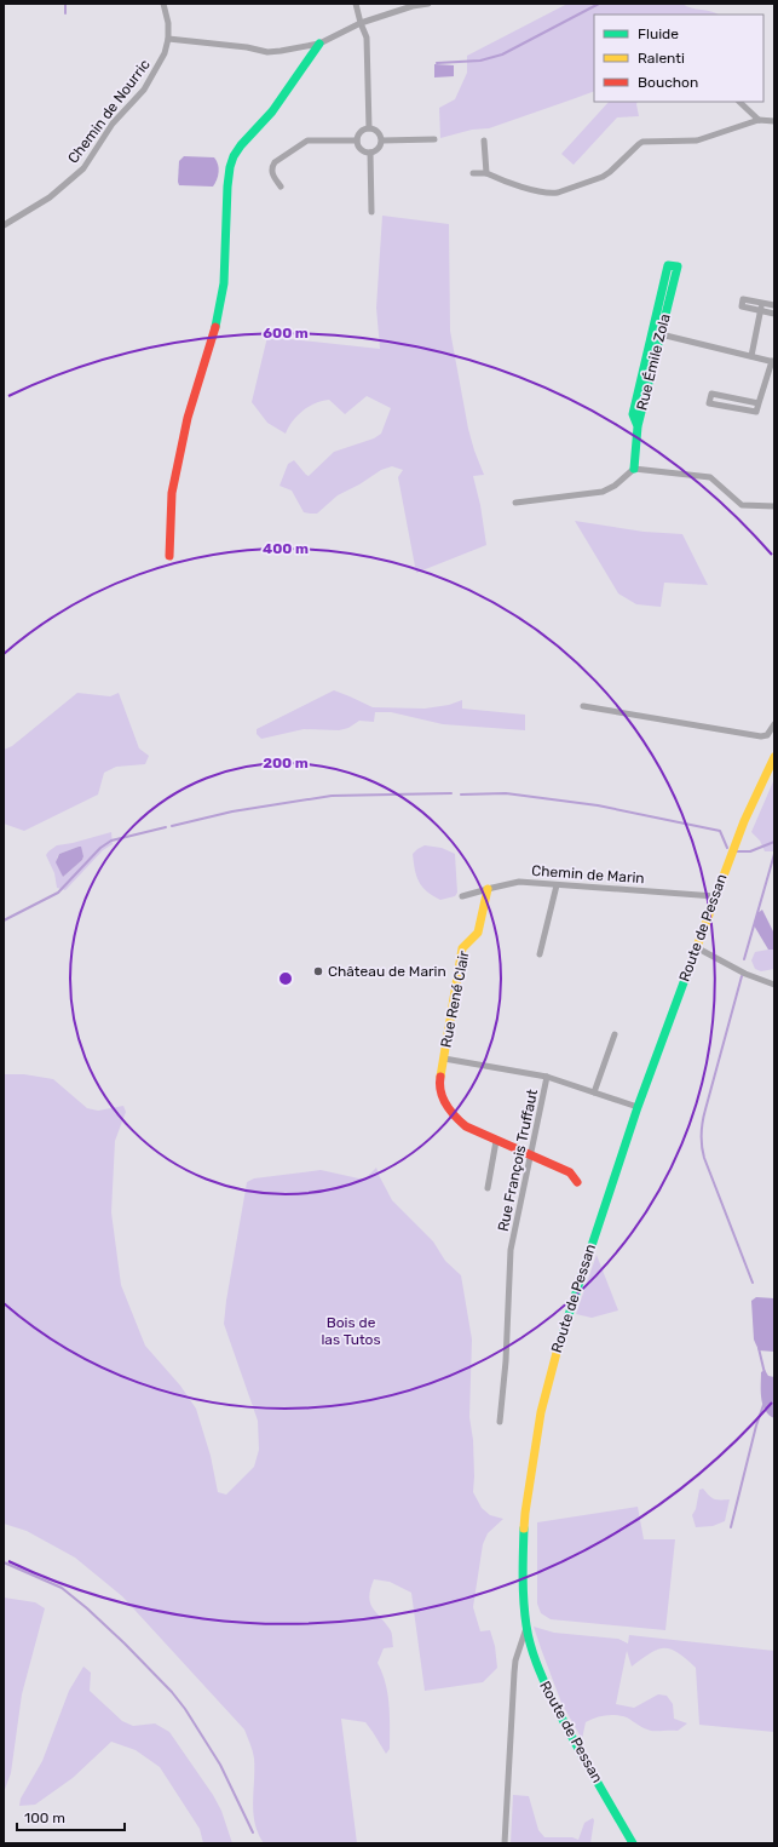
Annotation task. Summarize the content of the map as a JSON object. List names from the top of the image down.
{
  "streets": {
    "street": [
      "Chemin de Nourric",
      "Rue Émile Zola",
      "Chemin de Marin",
      "Route de Pessan",
      "Rue René Clair",
      "Rue François Truffaut"
    ]
  },
  "crossings": [
    ["Chemin de Marin", "Route de Pessan"],
    ["Chemin de Marin", "Rue René Clair"],
    ["Rue René Clair", "Rue François Truffaut"]
  ],
  "parks": ["Bois de las Tutos"],
  "places": ["Château de Marin"],
  "legend": ["Fluide", "Ralenti", "Bouchon"],
  "scale_bar": "100 m",
  "rings": ["600 m", "400 m", "200 m"]
}
